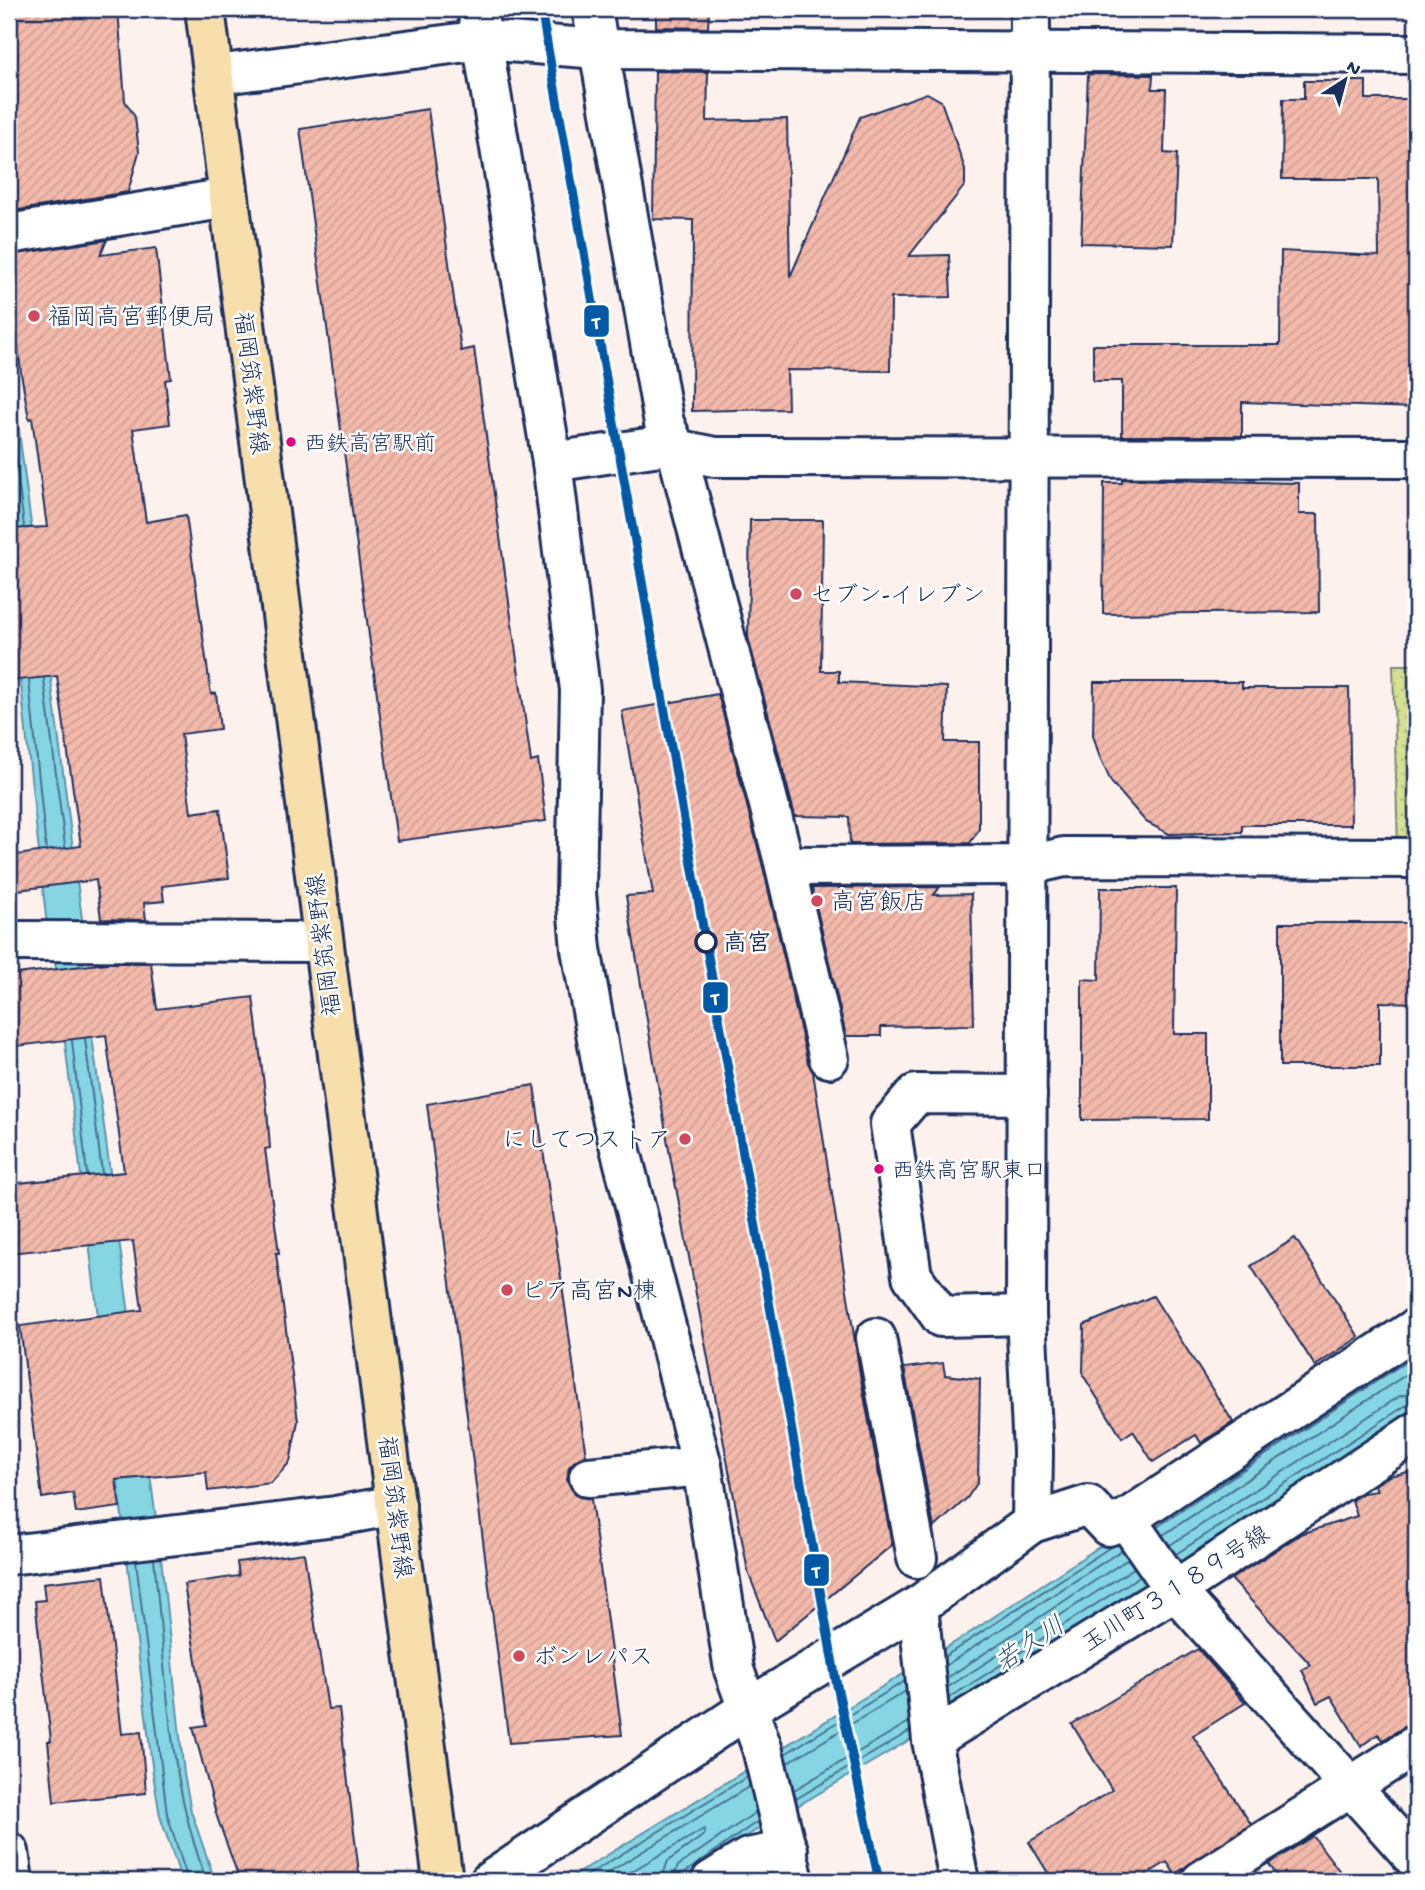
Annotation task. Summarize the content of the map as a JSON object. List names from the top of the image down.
{
  "streets": {
    "main road": ["福岡筑紫野線"],
    "street": ["玉川町３１８９号線"]
  },
  "water": ["若久川"],
  "places": [
    "福岡高宮郵便局",
    "西鉄高宮駅前",
    "セブン-イレブン",
    "高宮飯店",
    "高宮",
    "にしてつストア",
    "西鉄高宮駅東口",
    "ピア高宮N棟",
    "ボンレパス"
  ],
  "lines": ["transit line T"],
  "north": "top right"
}
